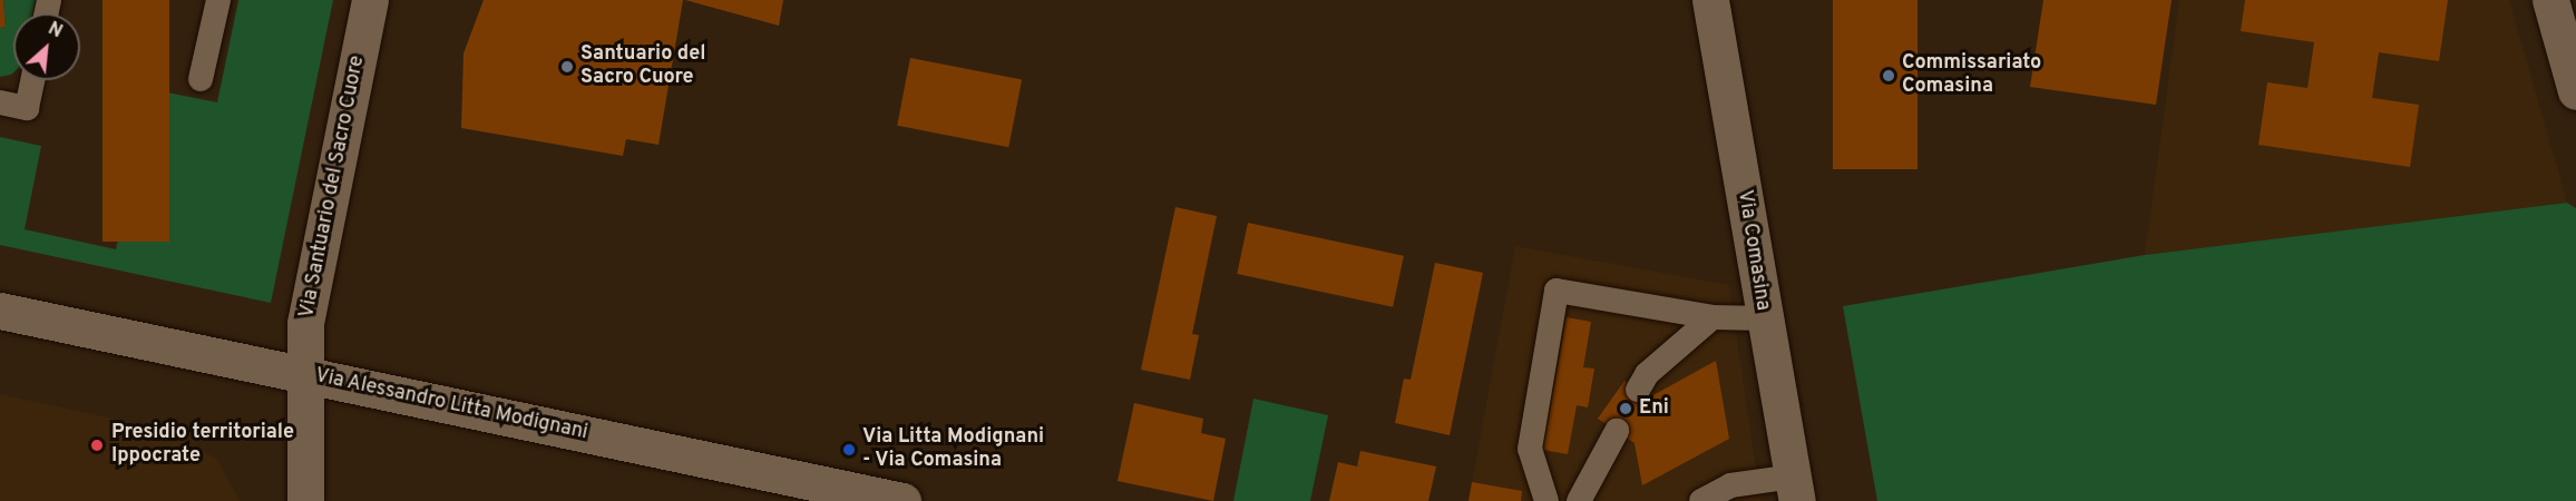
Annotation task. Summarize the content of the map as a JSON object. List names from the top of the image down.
{
  "streets": {
    "street": ["Via Santuario del Sacro Cuore", "Via Comasina", "Via Alessandro Litta Modignani"]
  },
  "crossings": [
    ["Via Santuario del Sacro Cuore", "Via Alessandro Litta Modignani"]
  ],
  "places": [
    "Santuario del Sacro Cuore",
    "Commissariato Comasina",
    "Eni",
    "Presidio territoriale Ippocrate",
    "Via Litta Modignani - Via Comasina"
  ],
  "north": "top right"
}
